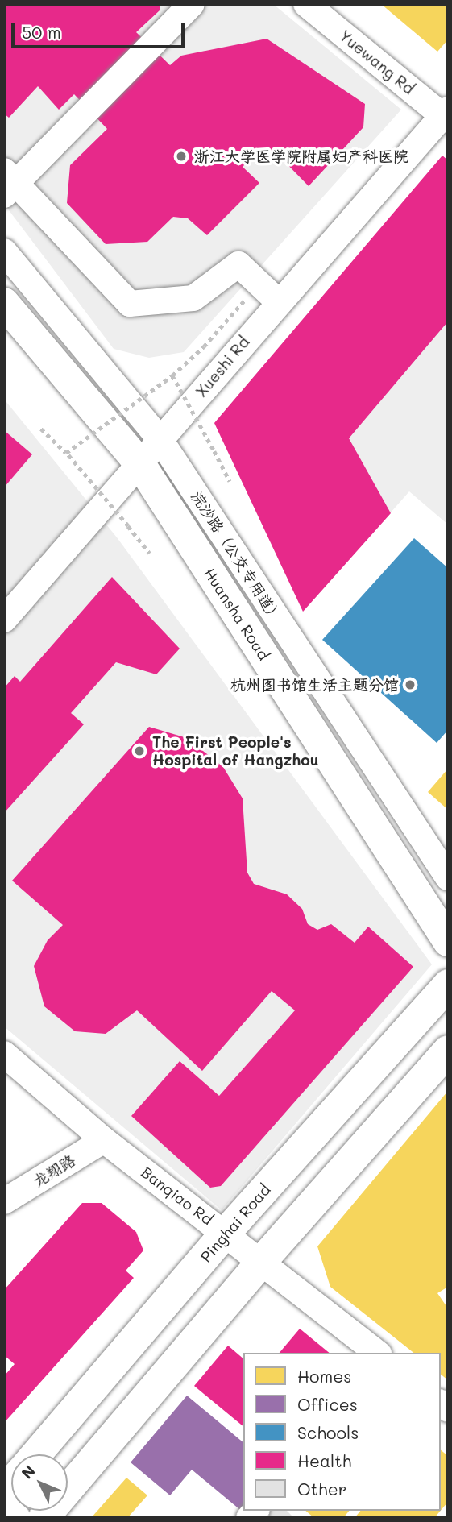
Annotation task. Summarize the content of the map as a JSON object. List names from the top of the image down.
{
  "streets": {
    "main road": ["Huansha Road", "Pinghai Road"],
    "street": [
      "Yuewang Rd",
      "Xueshi Rd",
      "浣沙路（公交专用道）",
      "龙翔路",
      "Banqiao Rd"
    ]
  },
  "crossings": [
    ["Yuewang Rd", "Xueshi Rd"],
    ["Xueshi Rd", "浣沙路（公交专用道）"],
    ["Xueshi Rd", "Huansha Road"],
    ["龙翔路", "Banqiao Rd"],
    ["Banqiao Rd", "Pinghai Road"]
  ],
  "places": ["浙江大学医学院附属妇产科医院", "杭州图书馆生活主题分馆", "The First People's Hospital of Hangzhou"],
  "legend": [
    "Homes",
    "Offices",
    "Schools",
    "Health",
    "Other"
  ],
  "scale_bar": "50 m",
  "north": "top left"
}
